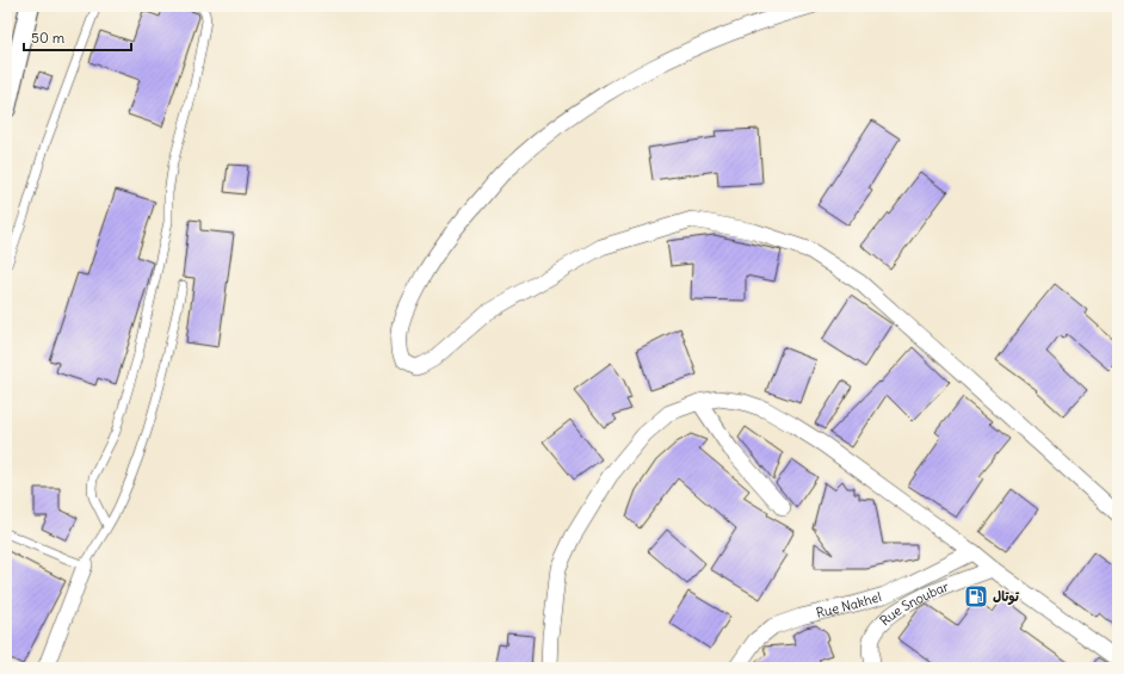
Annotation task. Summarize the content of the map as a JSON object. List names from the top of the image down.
{
  "streets": {
    "street": ["Rue Nakhel", "Rue Snoubar"]
  },
  "places": {
    "fuel station": ["توتال"]
  },
  "scale_bar": "50 m"
}
